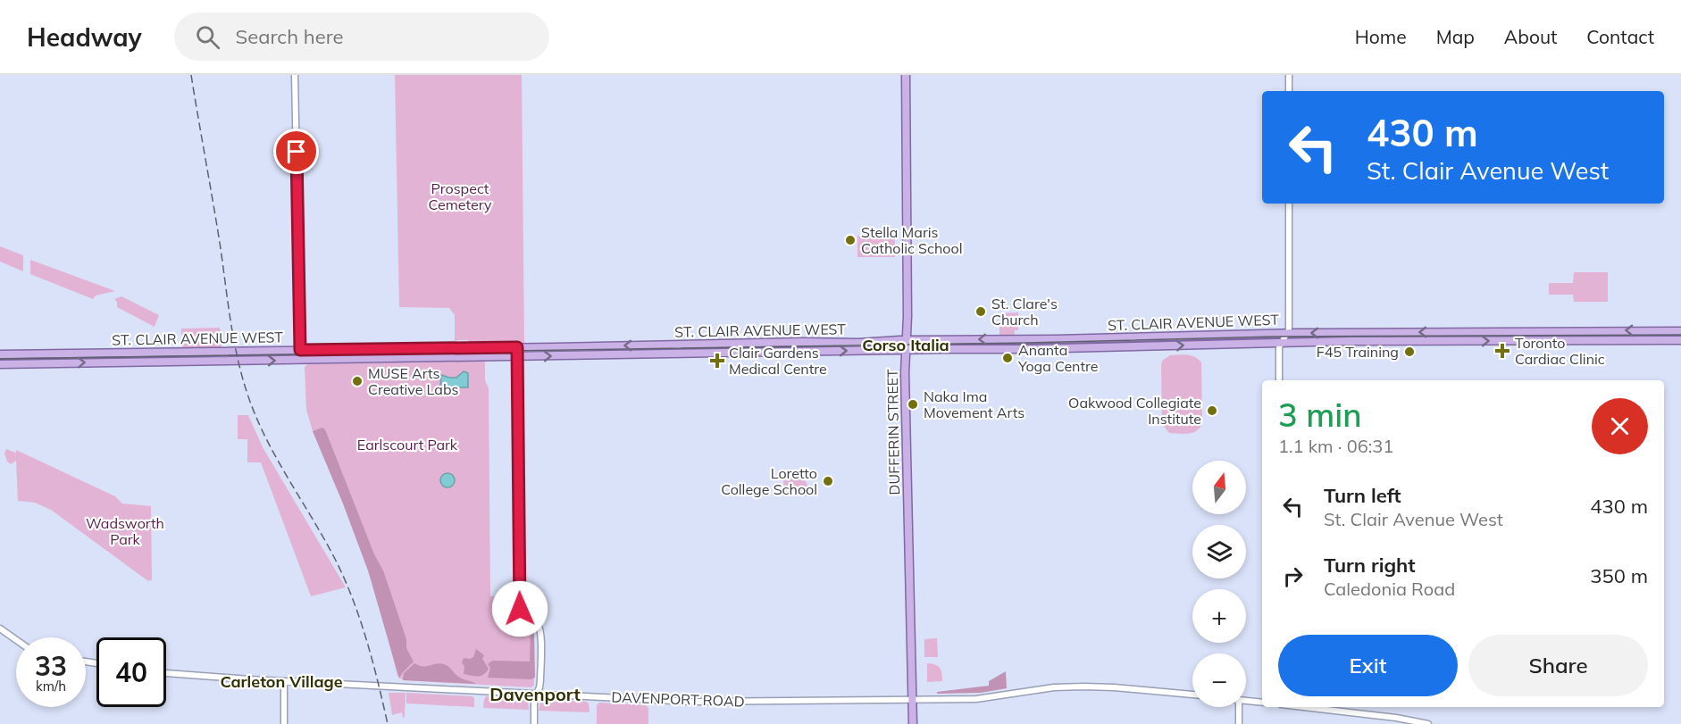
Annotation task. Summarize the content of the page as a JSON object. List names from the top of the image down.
{
  "streets": {
    "main road": ["ST. CLAIR AVENUE WEST", "DUFFERIN STREET"],
    "street": ["DAVENPORT ROAD"]
  },
  "crossings": [
    ["ST. CLAIR AVENUE WEST", "DUFFERIN STREET"],
    ["DUFFERIN STREET", "DAVENPORT ROAD"]
  ],
  "districts": ["Corso Italia", "Carleton Village", "Davenport"],
  "parks": ["Prospect Cemetery", "Earlscourt Park", "Wadsworth Park"],
  "places": {
    "other": [
      "Stella Maris Catholic School",
      "St. Clare's Church",
      "F45 Training",
      "Ananta Yoga Centre",
      "MUSE Arts Creative Labs",
      "Naka Ima Movement Arts",
      "Oakwood Collegiate Institute",
      "Loretto College School"
    ],
    "health": ["Toronto Cardiac Clinic", "Clair Gardens Medical Centre"]
  },
  "north": "top",
  "page": {
    "header": "Headway",
    "search": "Search here",
    "nav": [
      "Home",
      "Map",
      "About",
      "Contact"
    ],
    "turn": ["430 m", "St. Clair Avenue West"],
    "heading": ["3 min", "1.1 km · 06:31"],
    "map_buttons": ["+", "−"],
    "list": [
      {
        "name": "Turn left",
        "note": "St. Clair Avenue West",
        "value": "430 m"
      },
      {
        "name": "Turn right",
        "note": "Caledonia Road",
        "value": "350 m"
      }
    ],
    "buttons": ["Exit", "Share"],
    "speed": "33 km/h",
    "limit": "40"
  }
}
